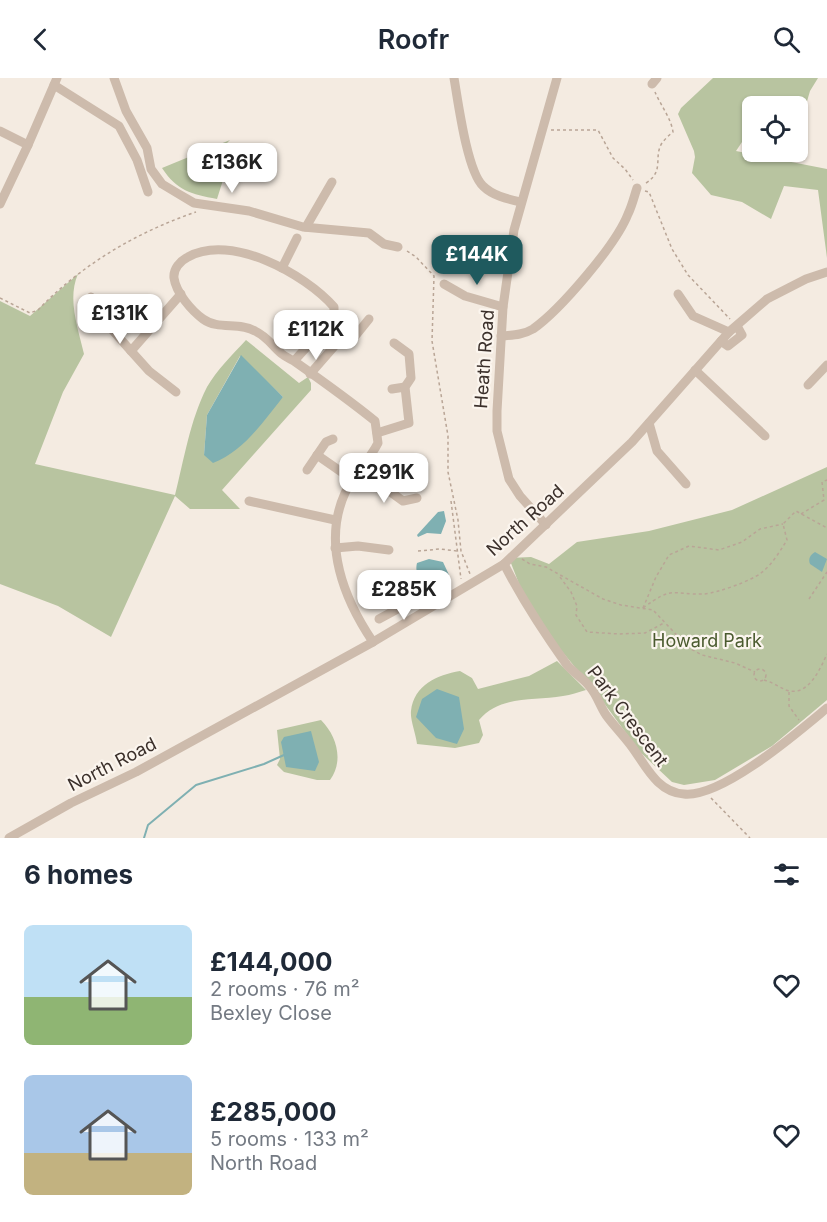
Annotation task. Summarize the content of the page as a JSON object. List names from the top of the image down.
{
  "streets": {
    "street": ["Heath Road", "North Road", "Park Crescent"]
  },
  "crossings": [
    ["Heath Road", "North Road"],
    ["North Road", "Park Crescent"]
  ],
  "parks": ["Howard Park"],
  "page": {
    "header": "Roofr",
    "price": [
      "£136K",
      "£144K",
      "£131K",
      "£112K",
      "£291K",
      "£285K"
    ],
    "heading": "6 homes",
    "list": [
      {
        "name": "£144,000",
        "note": "2 rooms · 76 m² · Bexley Close"
      },
      {
        "name": "£285,000",
        "note": "5 rooms · 133 m² · North Road"
      }
    ]
  }
}
